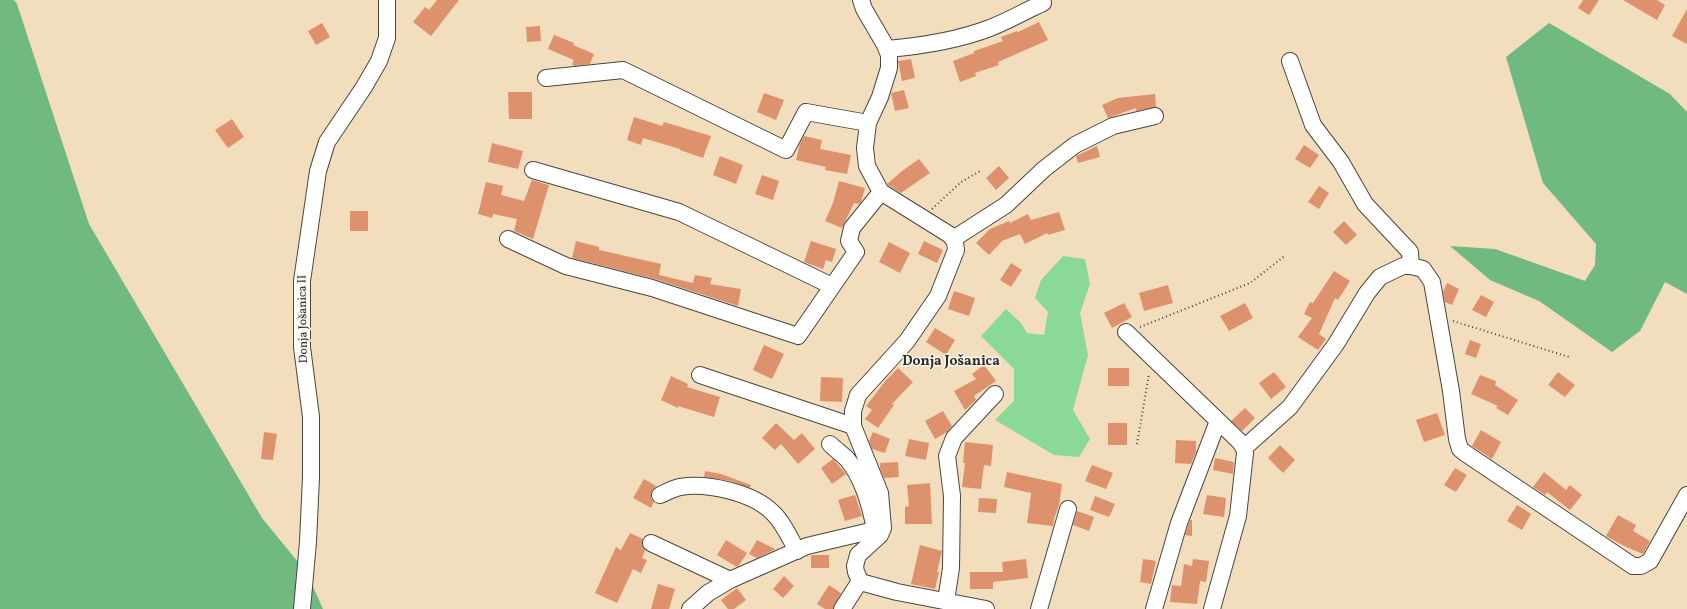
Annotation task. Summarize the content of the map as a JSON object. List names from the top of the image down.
{
  "streets": {
    "street": ["Donja Jošanica II"]
  },
  "districts": ["Donja Jošanica"]
}
